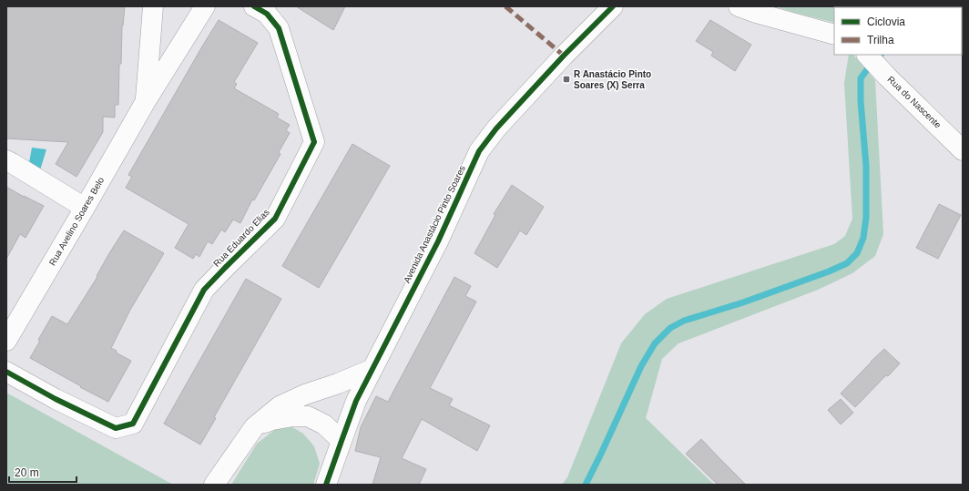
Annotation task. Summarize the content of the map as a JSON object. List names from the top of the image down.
{
  "streets": {
    "street": [
      "Rua do Nascente",
      "Rua Avelino Soares Belo",
      "Avenida Anastácio Pinto Soares",
      "Rua Eduardo Elias"
    ]
  },
  "places": {
    "transit": ["R Anastácio Pinto Soares (X) Serra"]
  },
  "legend": ["Ciclovia", "Trilha"],
  "scale_bar": "20 m"
}
